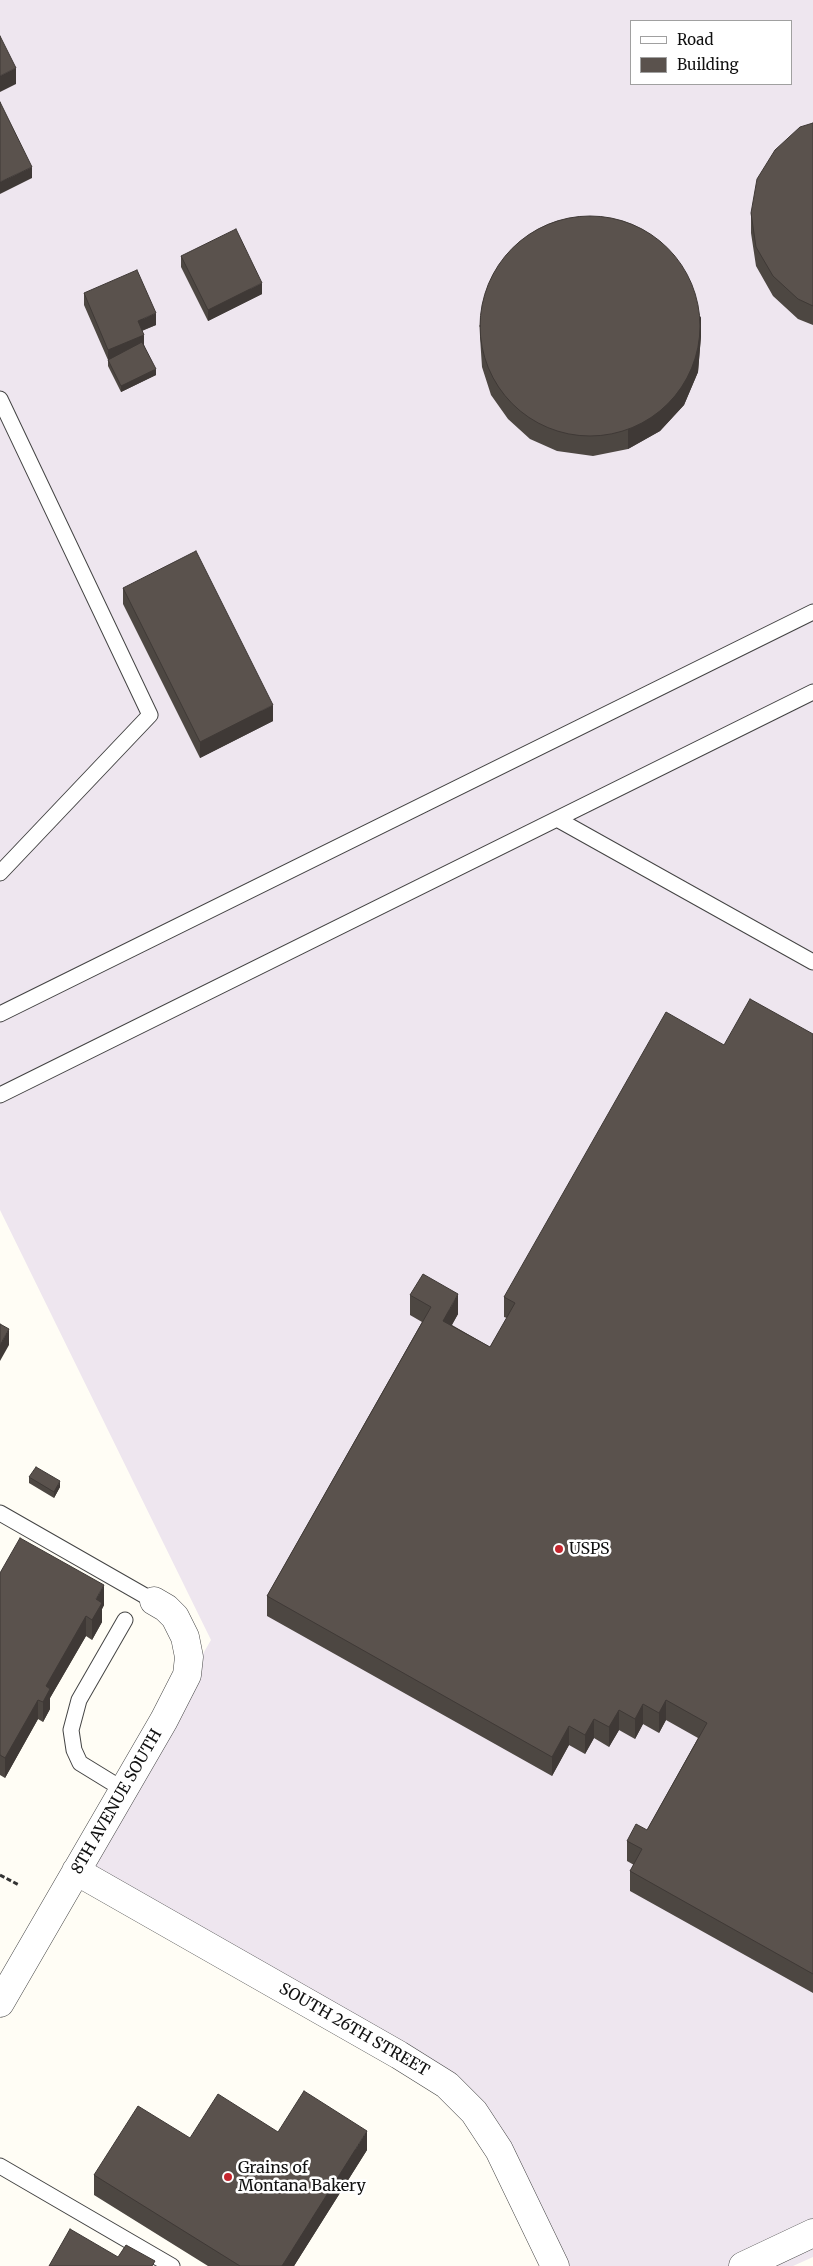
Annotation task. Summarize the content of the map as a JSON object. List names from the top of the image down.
{
  "streets": {
    "street": ["8TH AVENUE SOUTH", "SOUTH 26TH STREET"]
  },
  "crossings": [
    ["8TH AVENUE SOUTH", "SOUTH 26TH STREET"]
  ],
  "places": ["USPS", "Grains of Montana Bakery"],
  "legend": ["Road", "Building"]
}
